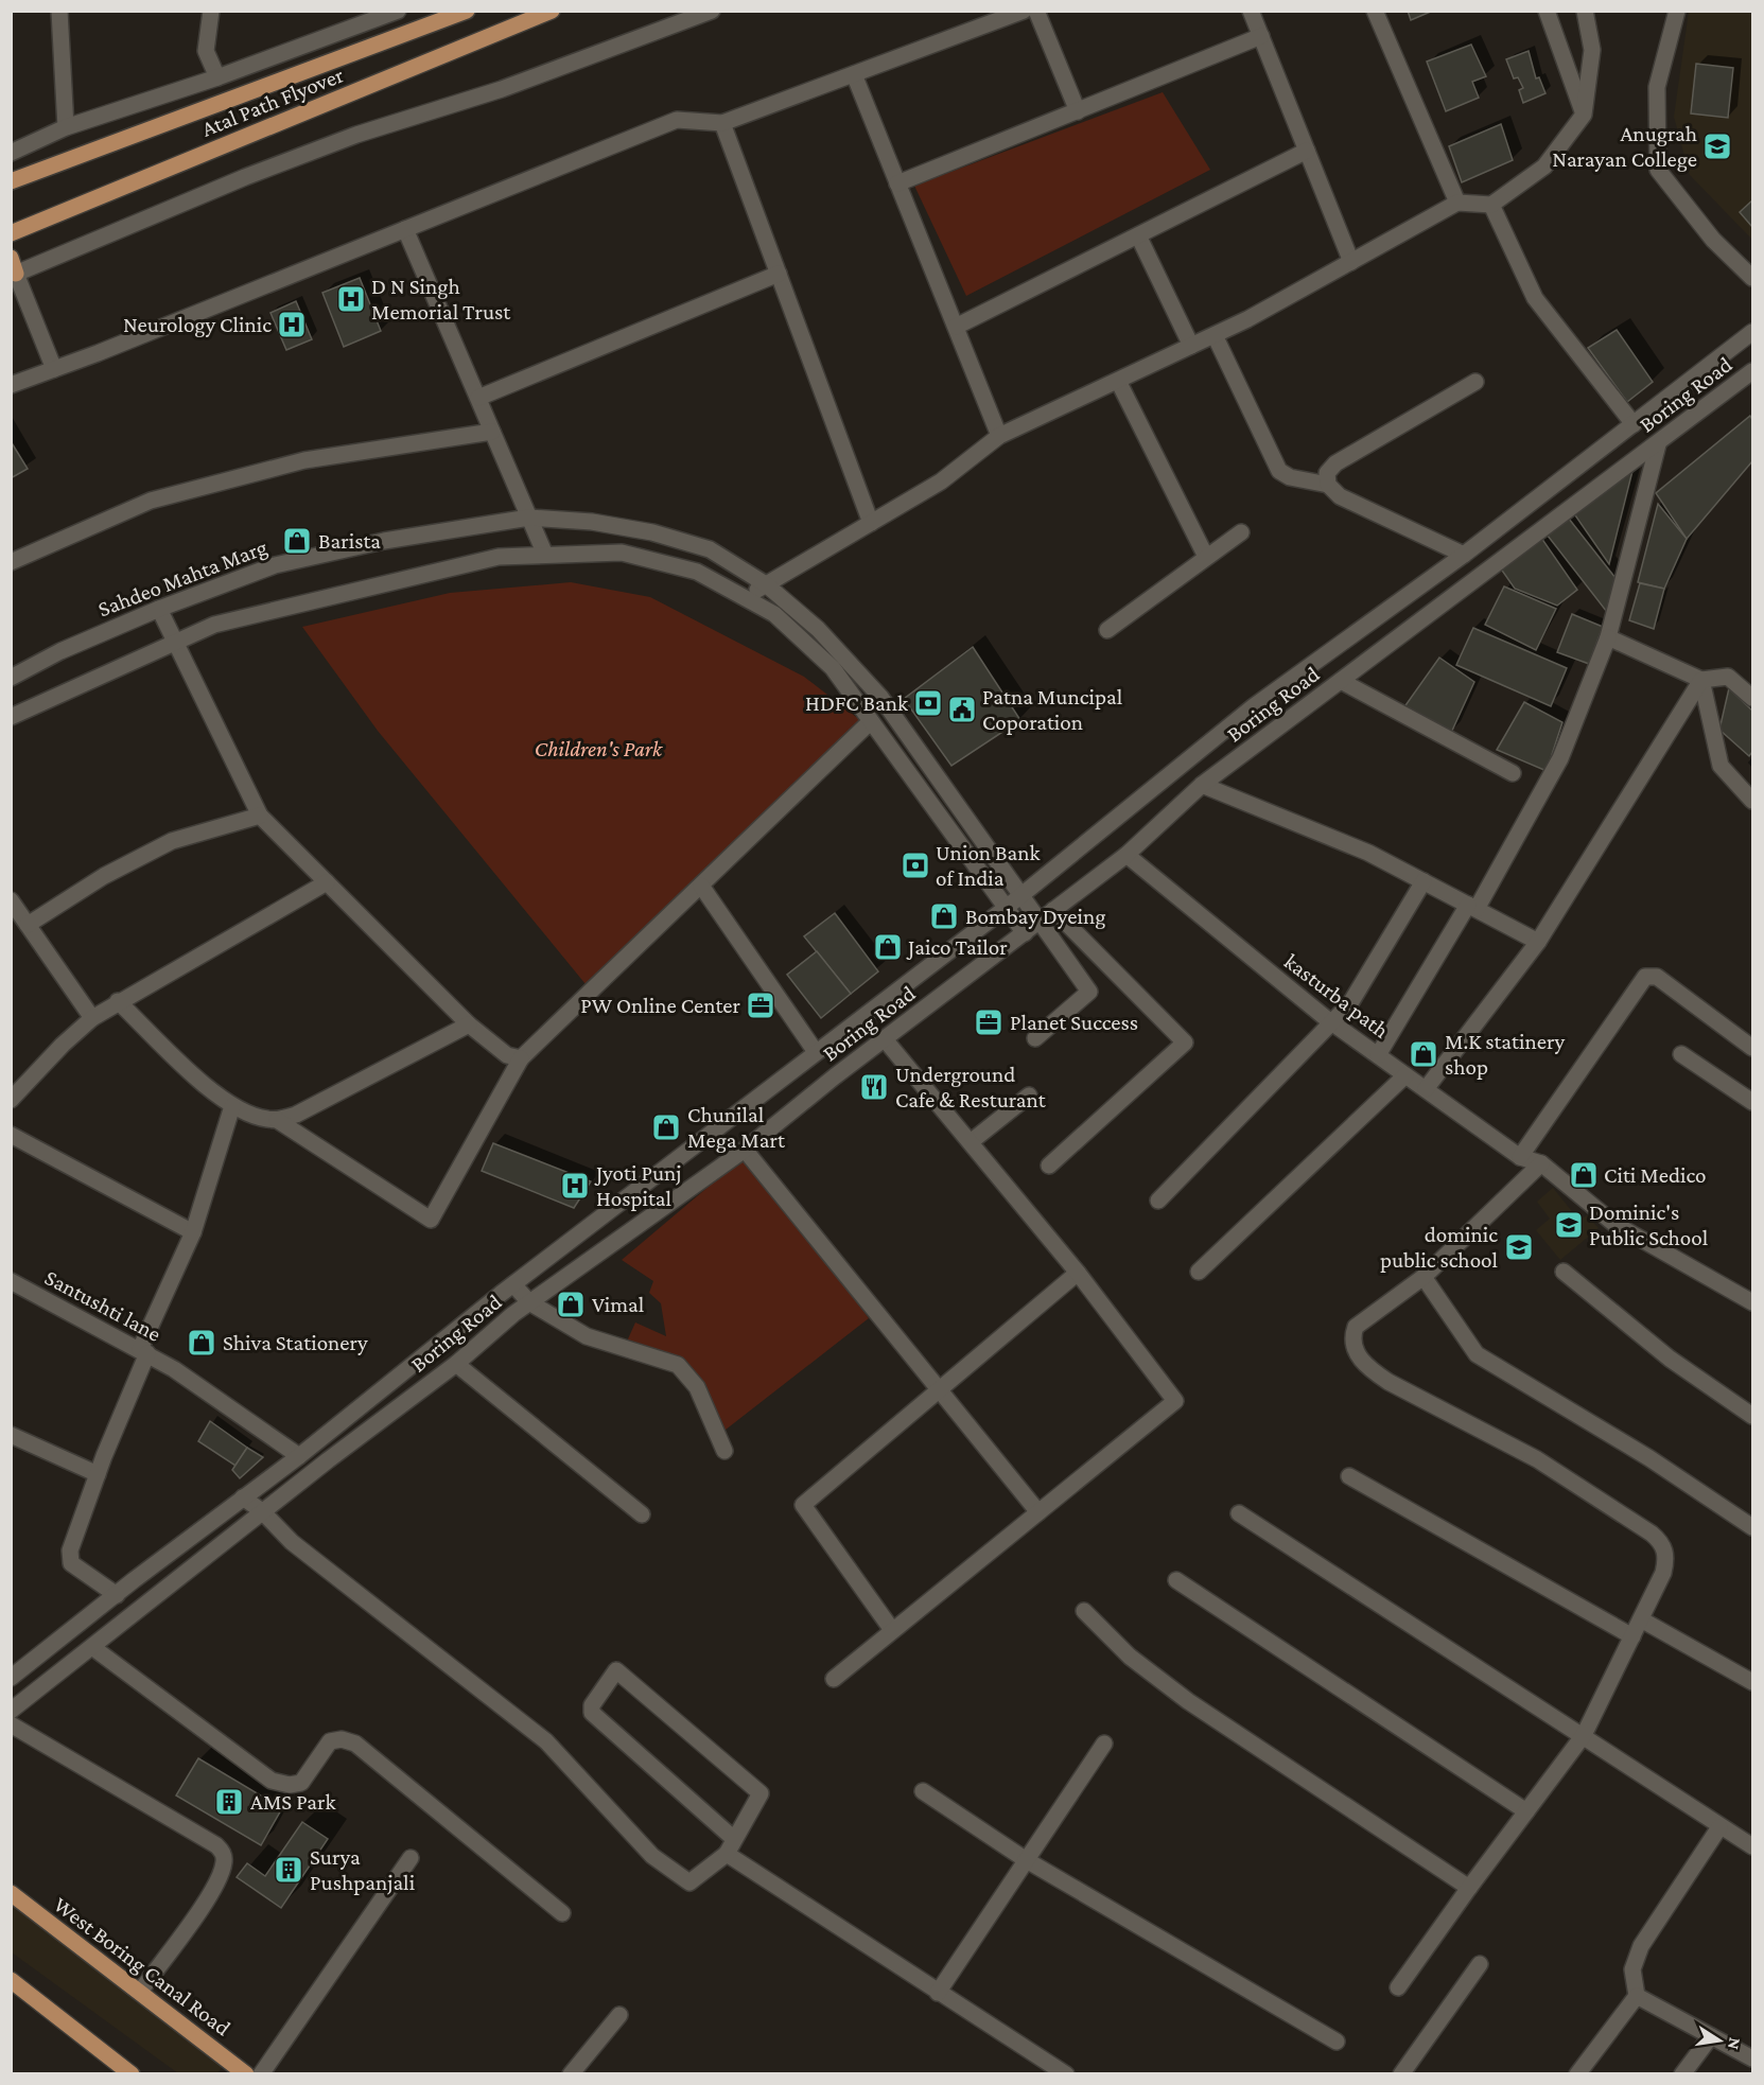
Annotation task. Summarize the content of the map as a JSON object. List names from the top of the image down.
{
  "streets": {
    "main road": ["Atal Path Flyover", "West Boring Canal Road"],
    "street": [
      "Boring Road",
      "Sahdeo Mahta Marg",
      "kasturba path",
      "Santushti lane"
    ]
  },
  "crossings": [
    ["Boring Road", "Sahdeo Mahta Marg"],
    ["Boring Road", "kasturba path"]
  ],
  "parks": ["Children's Park"],
  "places": {
    "school or university": ["Anugrah Narayan College", "Dominic's Public School", "dominic public school"],
    "hospital": ["D N Singh Memorial Trust", "Neurology Clinic", "Jyoti Punj Hospital"],
    "shop": [
      "Barista",
      "Bombay Dyeing",
      "Jaico Tailor",
      "M.K statinery shop",
      "Chunilal Mega Mart",
      "Citi Medico",
      "Vimal",
      "Shiva Stationery"
    ],
    "bank": ["HDFC Bank", "Union Bank of India"],
    "public building": ["Patna Muncipal Coporation"],
    "office": ["PW Online Center", "Planet Success"],
    "restaurant": ["Underground Cafe & Resturant"],
    "building": ["AMS Park", "Surya Pushpanjali"]
  },
  "north": "right"
}
